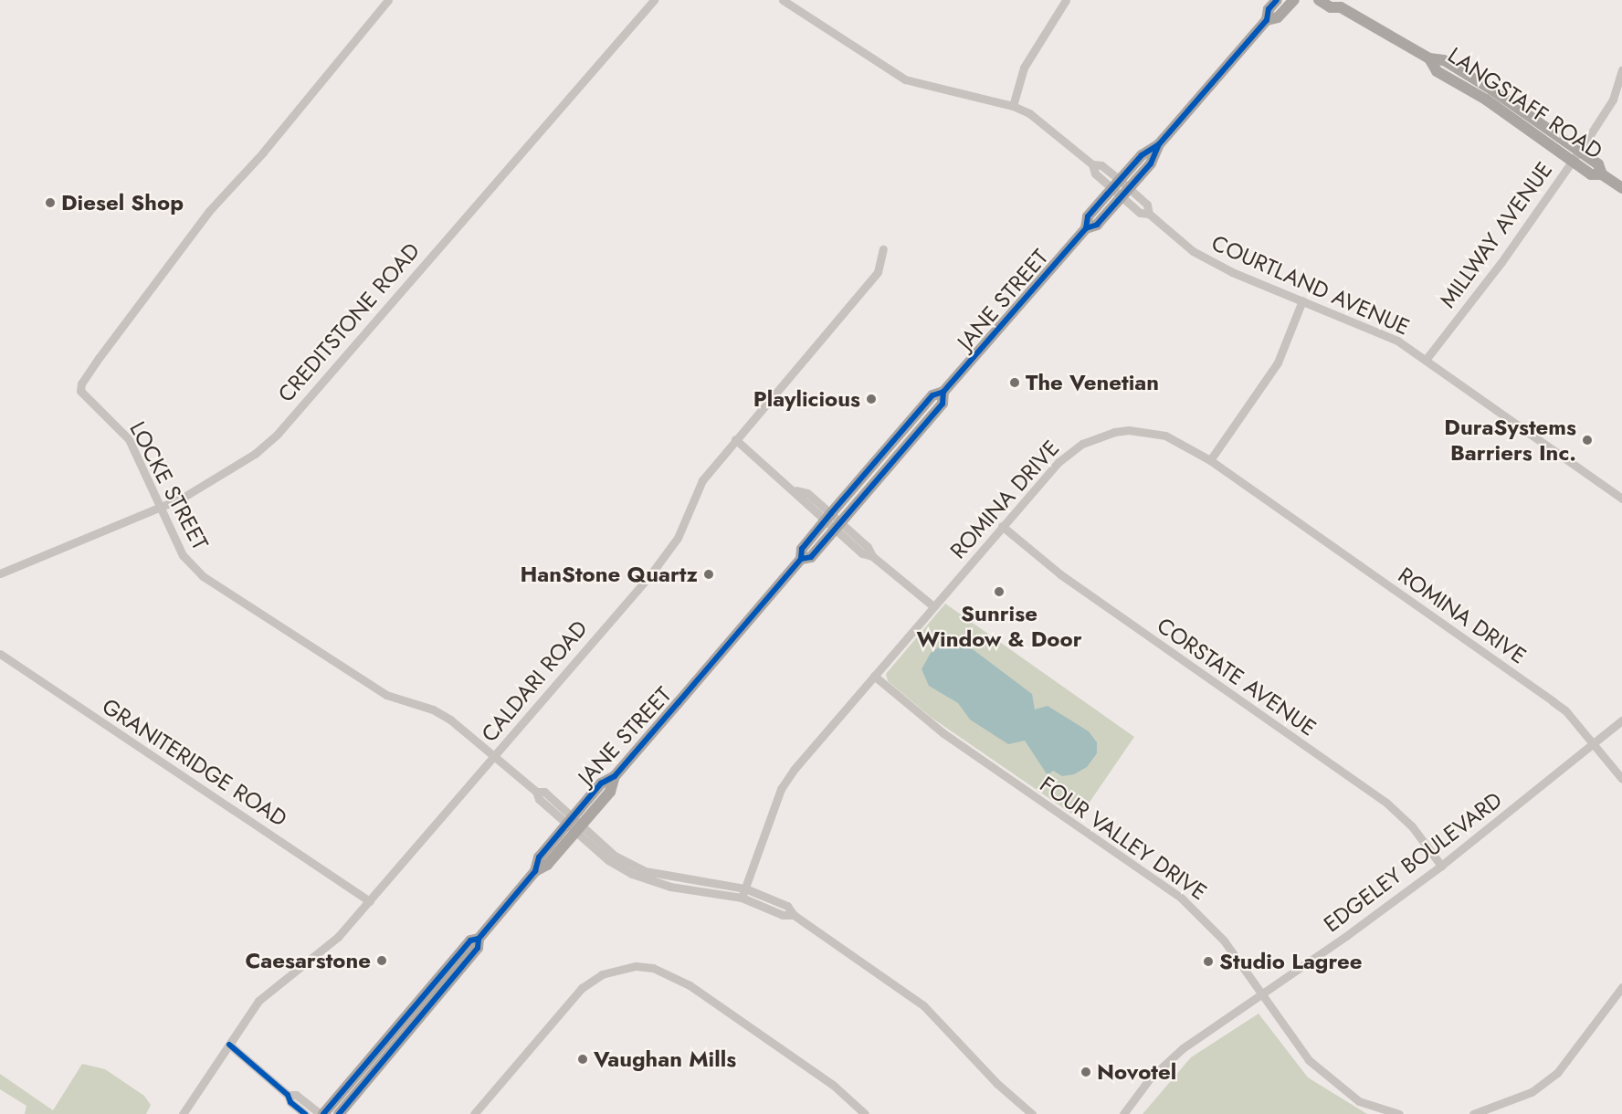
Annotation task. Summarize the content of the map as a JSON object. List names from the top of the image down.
{
  "streets": {
    "main road": ["LANGSTAFF ROAD", "JANE STREET"],
    "street": [
      "MILLWAY AVENUE",
      "COURTLAND AVENUE",
      "CREDITSTONE ROAD",
      "LOCKE STREET",
      "ROMINA DRIVE",
      "CORSTATE AVENUE",
      "CALDARI ROAD",
      "GRANITERIDGE ROAD",
      "FOUR VALLEY DRIVE",
      "EDGELEY BOULEVARD"
    ]
  },
  "crossings": [
    ["LANGSTAFF ROAD", "MILLWAY AVENUE"],
    ["MILLWAY AVENUE", "COURTLAND AVENUE"],
    ["COURTLAND AVENUE", "JANE STREET"],
    ["JANE STREET", "LOCKE STREET"],
    ["CREDITSTONE ROAD", "LOCKE STREET"],
    ["LOCKE STREET", "CALDARI ROAD"],
    ["ROMINA DRIVE", "CORSTATE AVENUE"],
    ["ROMINA DRIVE", "FOUR VALLEY DRIVE"],
    ["ROMINA DRIVE", "EDGELEY BOULEVARD"],
    ["CORSTATE AVENUE", "EDGELEY BOULEVARD"],
    ["CALDARI ROAD", "GRANITERIDGE ROAD"],
    ["FOUR VALLEY DRIVE", "EDGELEY BOULEVARD"]
  ],
  "places": [
    "Diesel Shop",
    "The Venetian",
    "Playlicious",
    "DuraSystems Barriers Inc.",
    "HanStone Quartz",
    "Sunrise Window & Door",
    "Caesarstone",
    "Studio Lagree",
    "Vaughan Mills",
    "Novotel"
  ]
}
